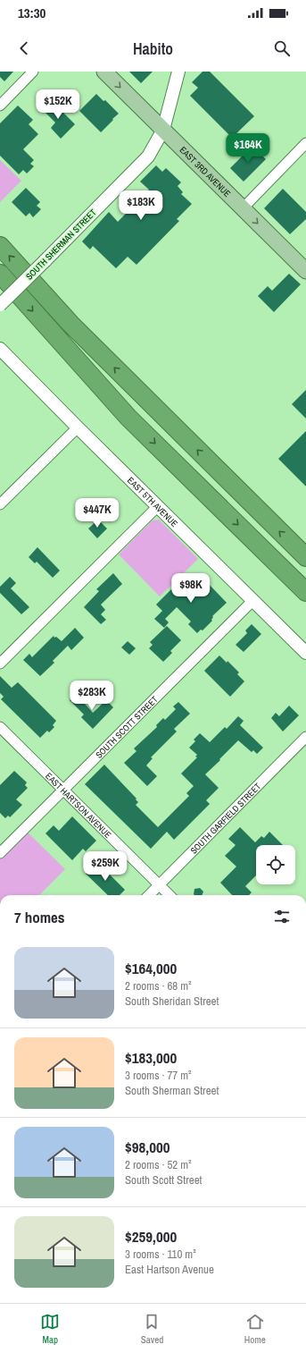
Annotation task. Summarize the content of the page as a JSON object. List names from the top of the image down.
{
  "streets": {
    "main road": ["EAST 3RD AVENUE"],
    "street": [
      "SOUTH SHERMAN STREET",
      "EAST 5TH AVENUE",
      "SOUTH SCOTT STREET",
      "EAST HARTSON AVENUE",
      "SOUTH GARFIELD STREET"
    ]
  },
  "crossings": [
    ["EAST 3RD AVENUE", "SOUTH SHERMAN STREET"],
    ["EAST 5TH AVENUE", "SOUTH SCOTT STREET"],
    ["SOUTH SCOTT STREET", "EAST HARTSON AVENUE"],
    ["EAST HARTSON AVENUE", "SOUTH GARFIELD STREET"]
  ],
  "one_way": ["EAST 3RD AVENUE"],
  "page": {
    "status": "13:30",
    "header": "Habito",
    "price": [
      "$152K",
      "$164K",
      "$183K",
      "$447K",
      "$98K",
      "$283K",
      "$259K"
    ],
    "heading": "7 homes",
    "list": [
      {
        "name": "$164,000",
        "note": "2 rooms · 68 m² · South Sheridan Street"
      },
      {
        "name": "$183,000",
        "note": "3 rooms · 77 m² · South Sherman Street"
      },
      {
        "name": "$98,000",
        "note": "2 rooms · 52 m² · South Scott Street"
      },
      {
        "name": "$259,000",
        "note": "3 rooms · 110 m² · East Hartson Avenue"
      }
    ],
    "tabs": ["Map", "Saved", "Home"]
  }
}
